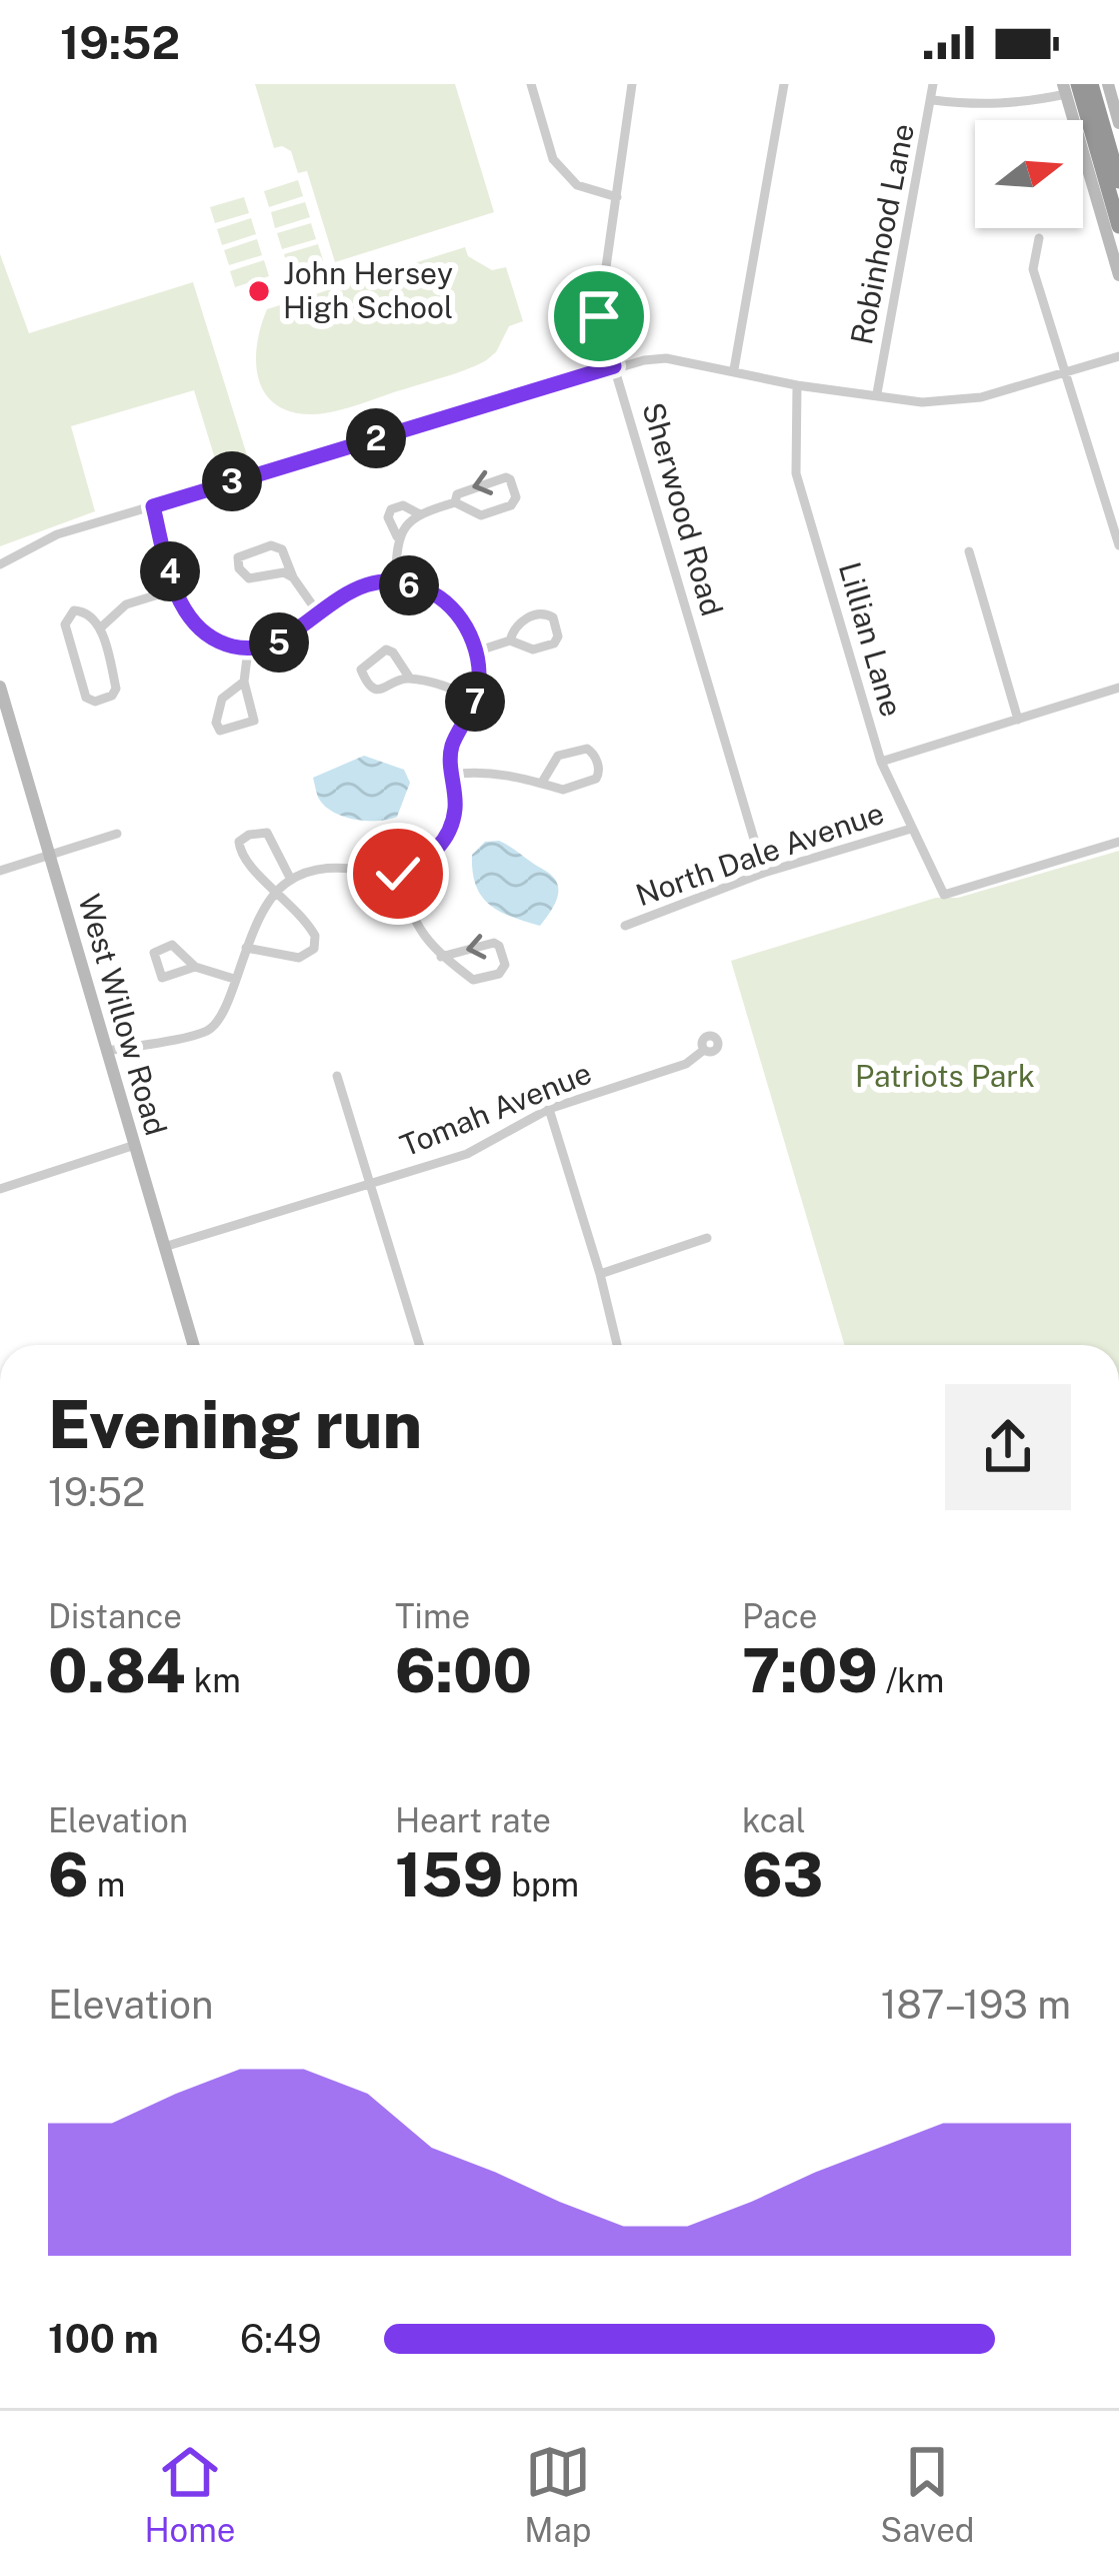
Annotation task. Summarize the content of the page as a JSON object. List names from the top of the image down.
{
  "streets": {
    "street": [
      "Robinhood Lane",
      "Sherwood Road",
      "Lillian Lane",
      "North Dale Avenue",
      "West Willow Road",
      "Tomah Avenue"
    ]
  },
  "crossings": [
    ["Sherwood Road", "North Dale Avenue"],
    ["Lillian Lane", "North Dale Avenue"],
    ["West Willow Road", "Tomah Avenue"]
  ],
  "parks": ["Patriots Park"],
  "places": ["John Hersey High School"],
  "north": "right",
  "page": {
    "status": "19:52",
    "pins": [
      "2",
      "3",
      "4",
      "6",
      "5",
      "7"
    ],
    "heading": ["Evening run", "19:52"],
    "stats": [
      ["Distance", "0.84 km"],
      ["Time", "6:00"],
      ["Pace", "7:09 /km"],
      ["Elevation", "6 m"],
      ["Heart rate", "159 bpm"],
      ["kcal", "63"]
    ],
    "chart": ["Elevation", "187–193 m"],
    "list": [
      {
        "name": "100 m",
        "note": "6:49"
      }
    ],
    "tabs": ["Home", "Map", "Saved"]
  }
}
